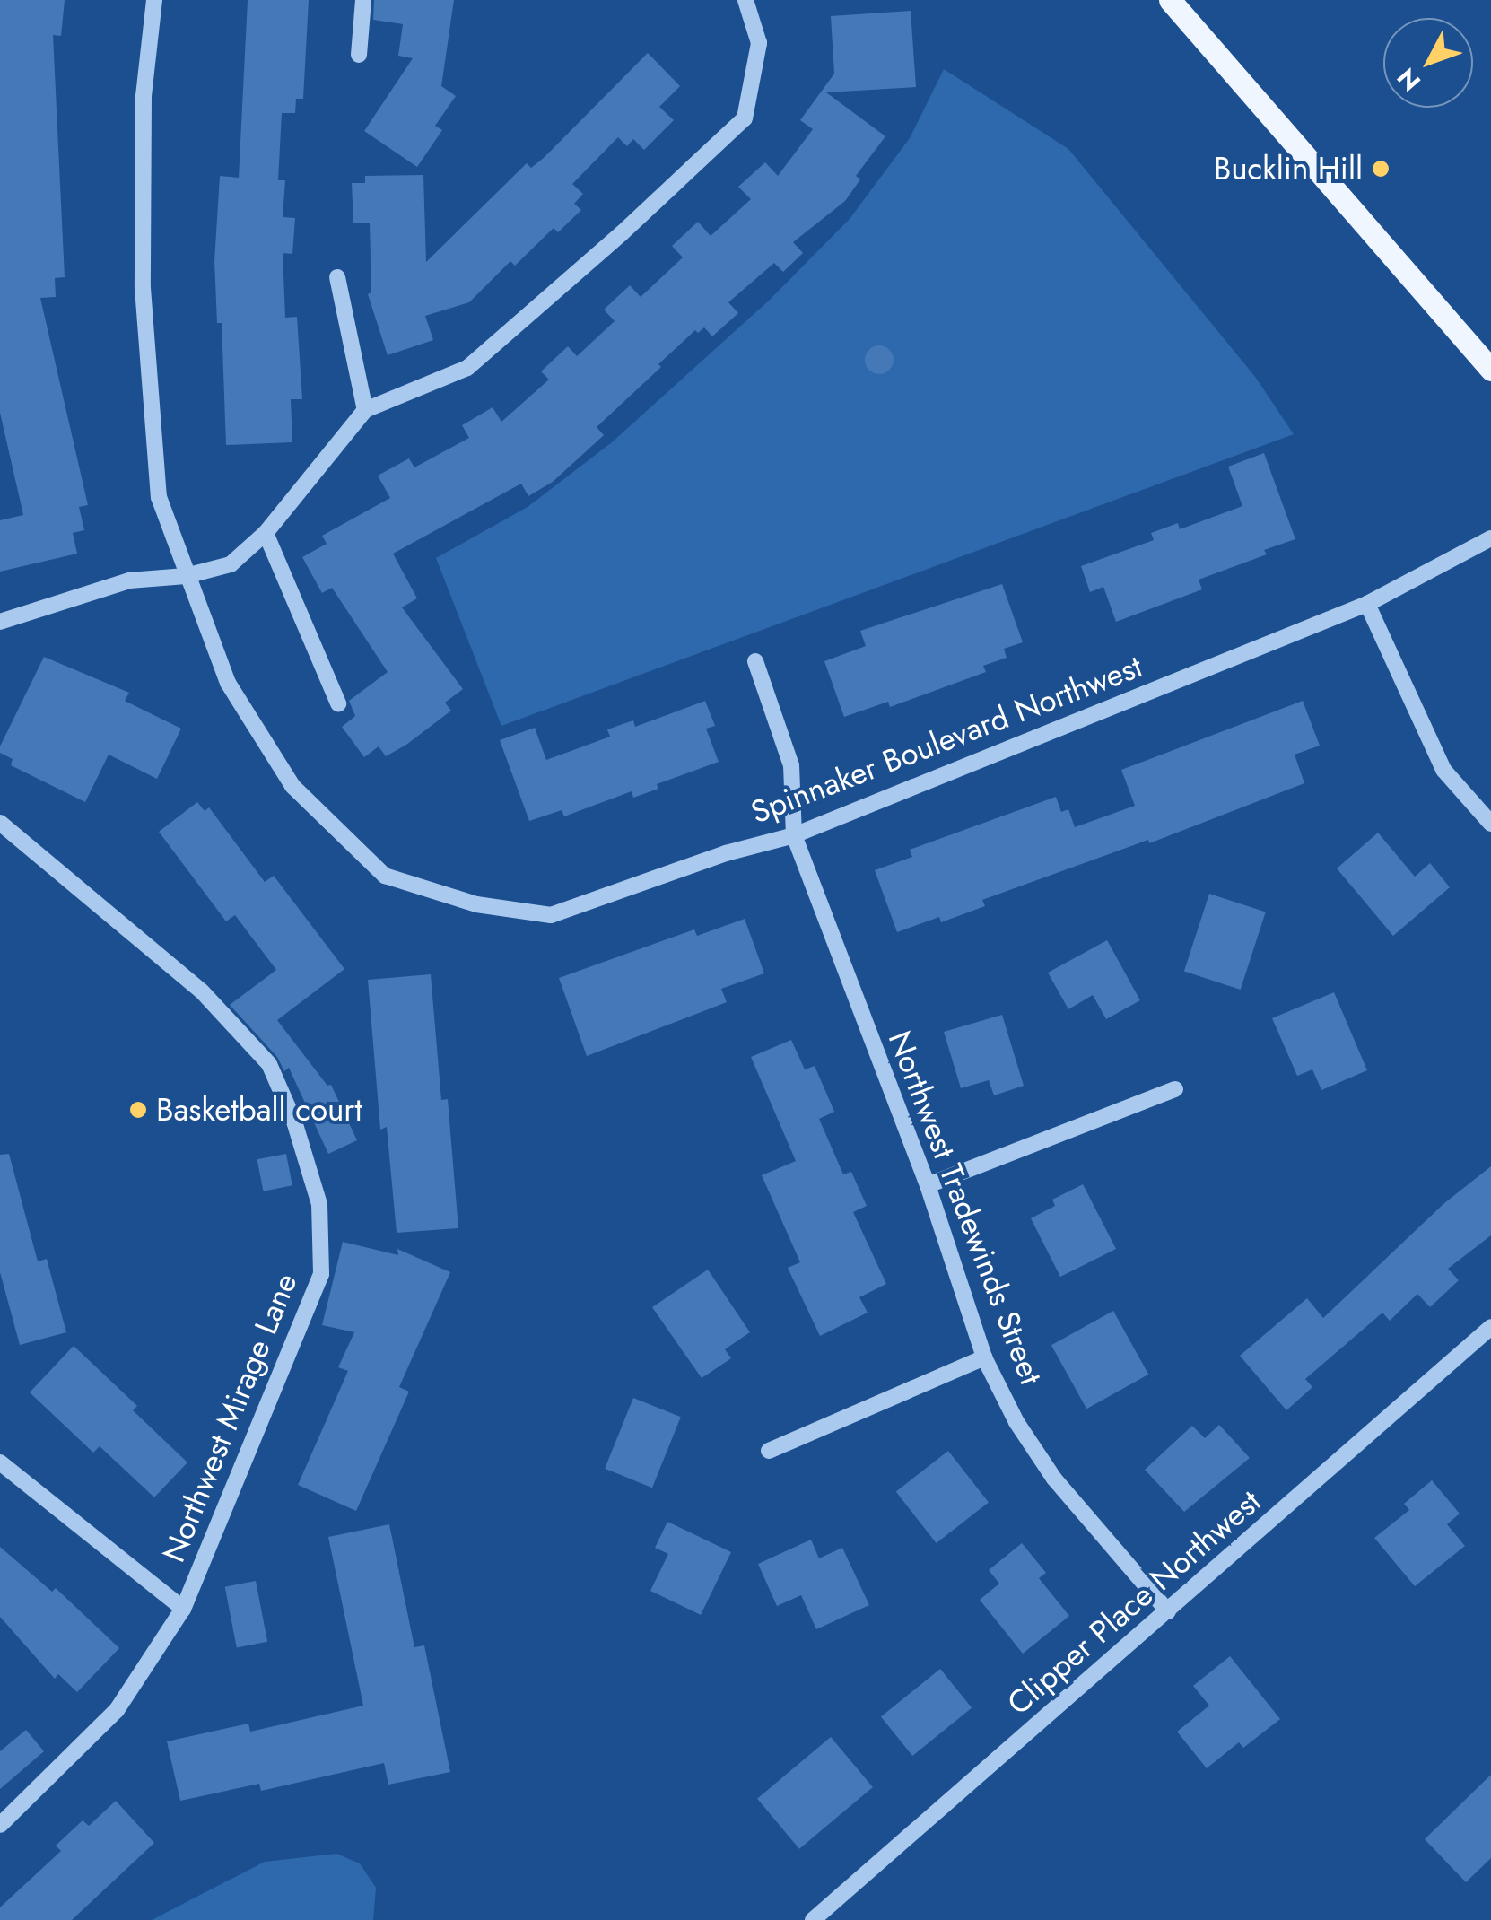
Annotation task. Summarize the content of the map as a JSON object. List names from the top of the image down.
{
  "streets": {
    "street": [
      "Spinnaker Boulevard Northwest",
      "Northwest Tradewinds Street",
      "Northwest Mirage Lane",
      "Clipper Place Northwest"
    ]
  },
  "crossings": [
    ["Spinnaker Boulevard Northwest", "Northwest Tradewinds Street"],
    ["Northwest Tradewinds Street", "Clipper Place Northwest"]
  ],
  "places": ["Bucklin Hill", "Basketball court"],
  "north": "bottom left"
}
